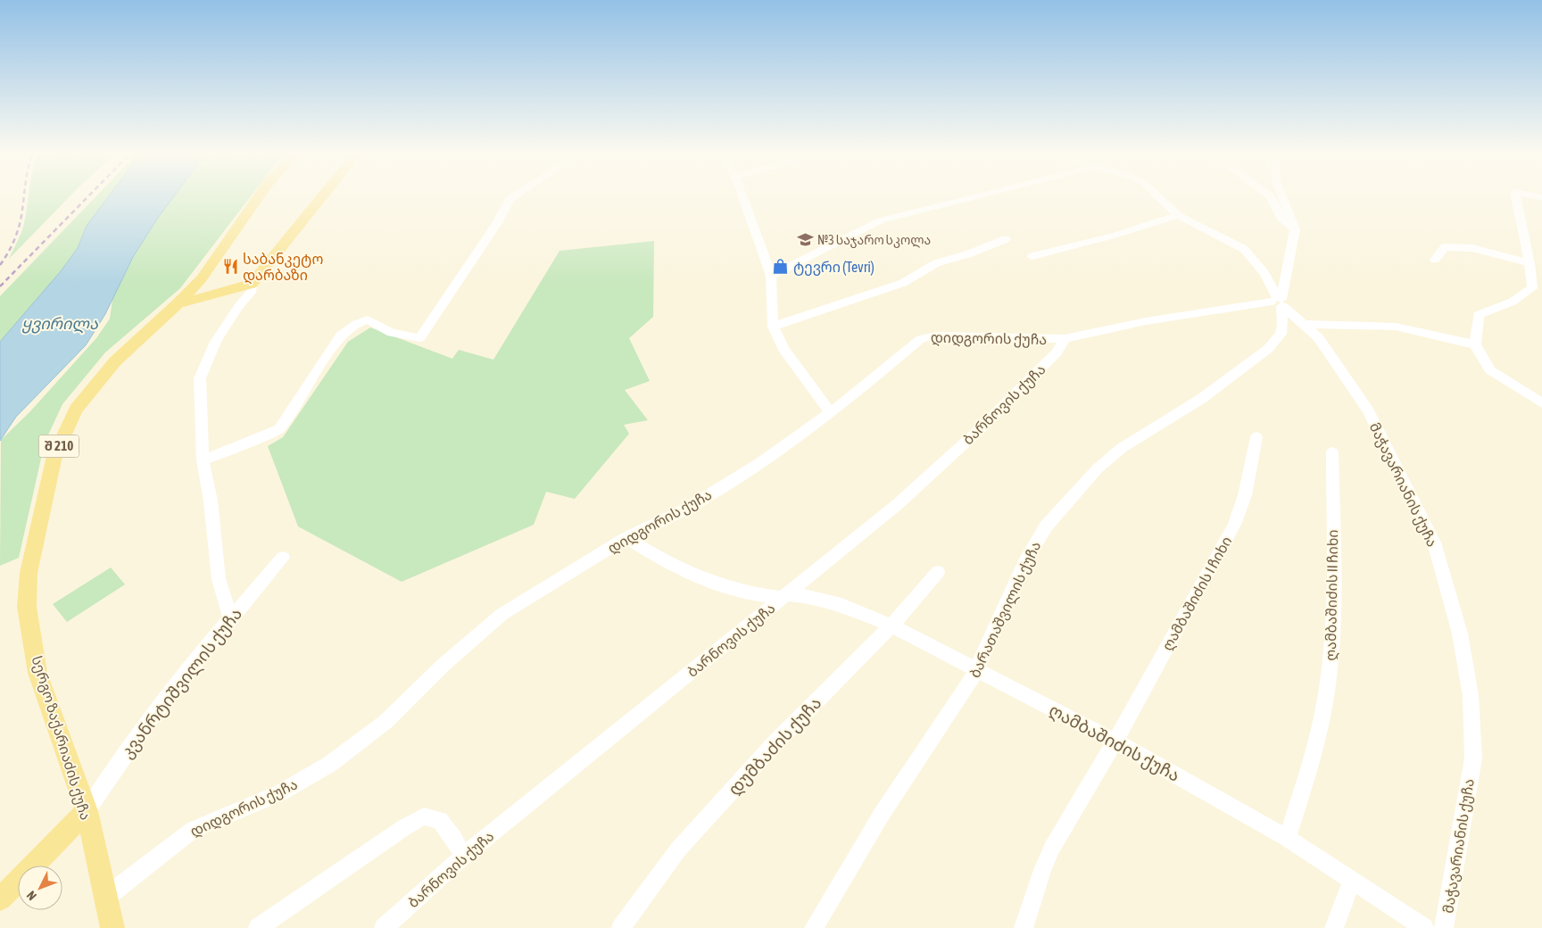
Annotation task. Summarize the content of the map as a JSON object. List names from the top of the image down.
{
  "streets": {
    "main road": ["შ 210", "სერგო ზაქარიაძის ქუჩა"],
    "street": [
      "დიდგორის ქუჩა",
      "ბარნოვის ქუჩა",
      "მაჭავარიანის ქუჩა",
      "ღამბაშიძის I ჩიხი",
      "ღამბაშიძის II ჩიხი",
      "ბარათაშვილის ქუჩა",
      "კვანრტიშვილის ქუჩა",
      "ღამბაშიძის ქუჩა",
      "დუმბაძის ქუჩა"
    ]
  },
  "crossings": [
    ["დიდგორის ქუჩა", "ბარნოვის ქუჩა"],
    ["დიდგორის ქუჩა", "მაჭავარიანის ქუჩა"],
    ["დიდგორის ქუჩა", "ბარათაშვილის ქუჩა"],
    ["დიდგორის ქუჩა", "სერგო ზაქარიაძის ქუჩა"],
    ["დიდგორის ქუჩა", "ღამბაშიძის ქუჩა"],
    ["ბარნოვის ქუჩა", "ღამბაშიძის ქუჩა"],
    ["მაჭავარიანის ქუჩა", "ბარათაშვილის ქუჩა"],
    ["ღამბაშიძის I ჩიხი", "ღამბაშიძის ქუჩა"],
    ["ღამბაშიძის II ჩიხი", "ღამბაშიძის ქუჩა"],
    ["ბარათაშვილის ქუჩა", "ღამბაშიძის ქუჩა"],
    ["კვანრტიშვილის ქუჩა", "სერგო ზაქარიაძის ქუჩა"],
    ["ღამბაშიძის ქუჩა", "დუმბაძის ქუჩა"]
  ],
  "water": ["ყვირილა"],
  "places": {
    "school or university": ["№3 საჯარო სკოლა"],
    "restaurant": ["საბანკეტო დარბაზი"],
    "shop": ["ტევრი (Tevri)"]
  },
  "north": "bottom left"
}
